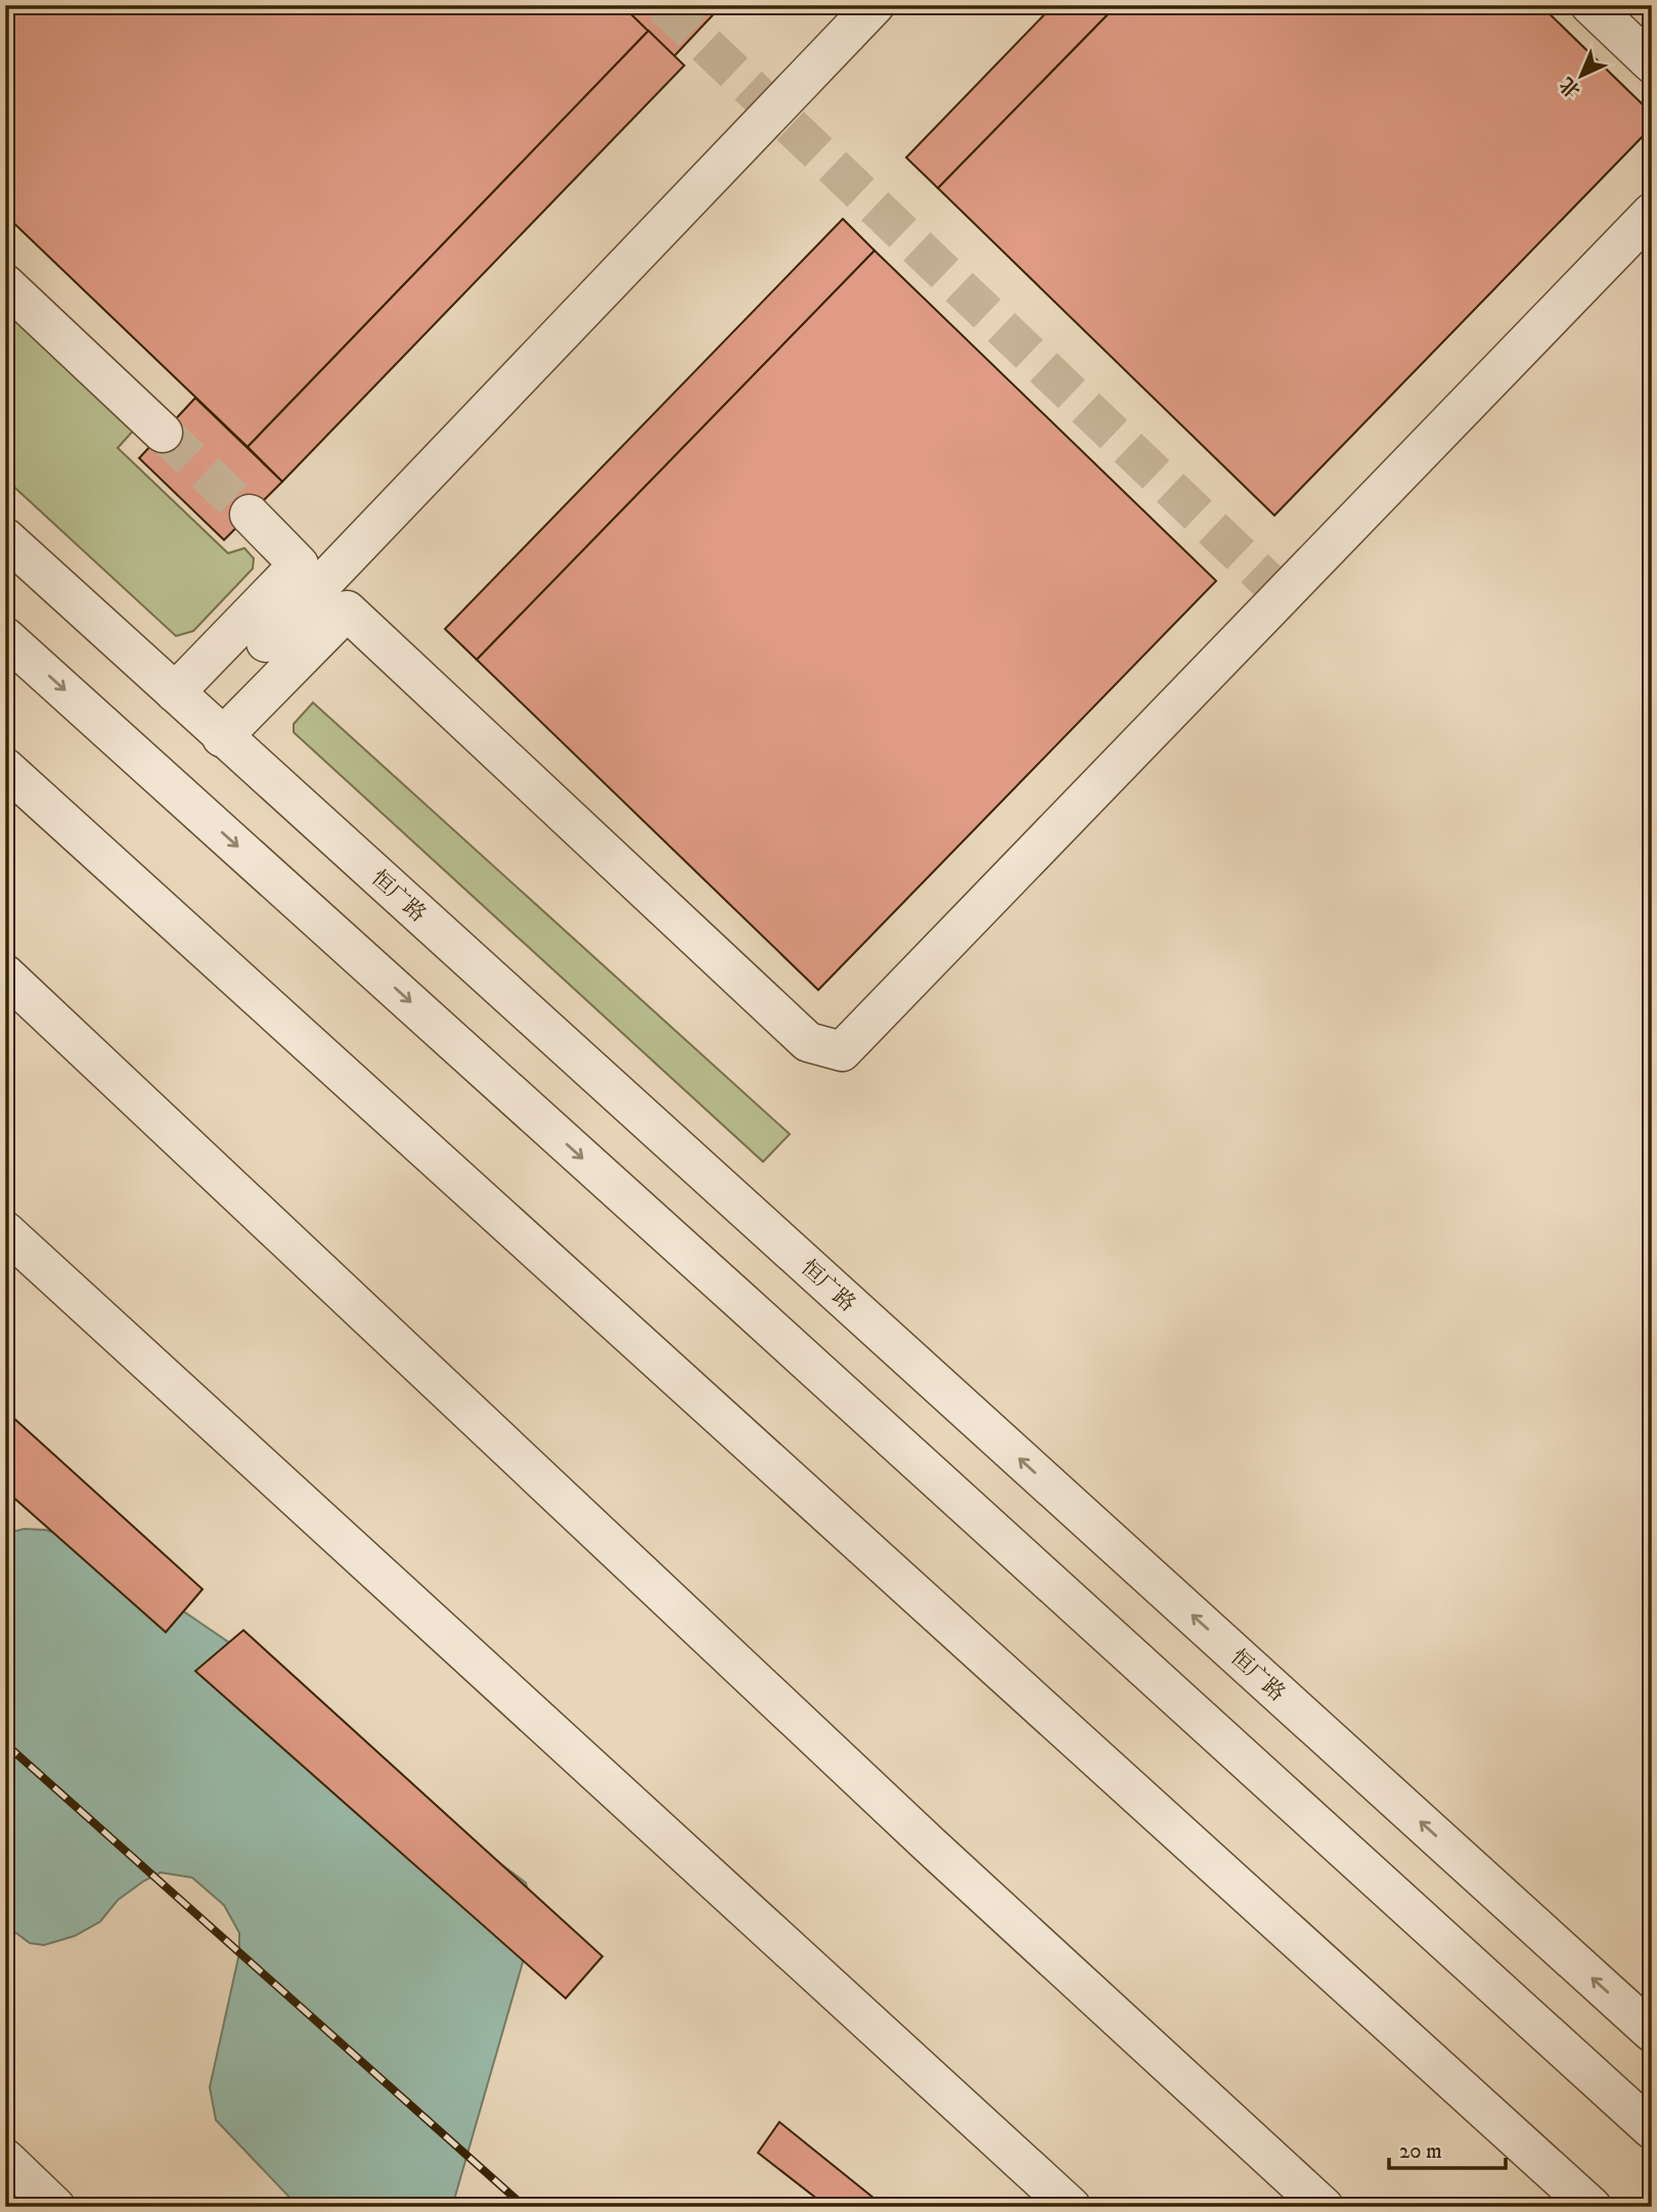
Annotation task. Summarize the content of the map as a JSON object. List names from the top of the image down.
{
  "streets": {
    "street": ["恒广路"]
  },
  "scale_bar": "20 m",
  "north": "bottom left"
}
